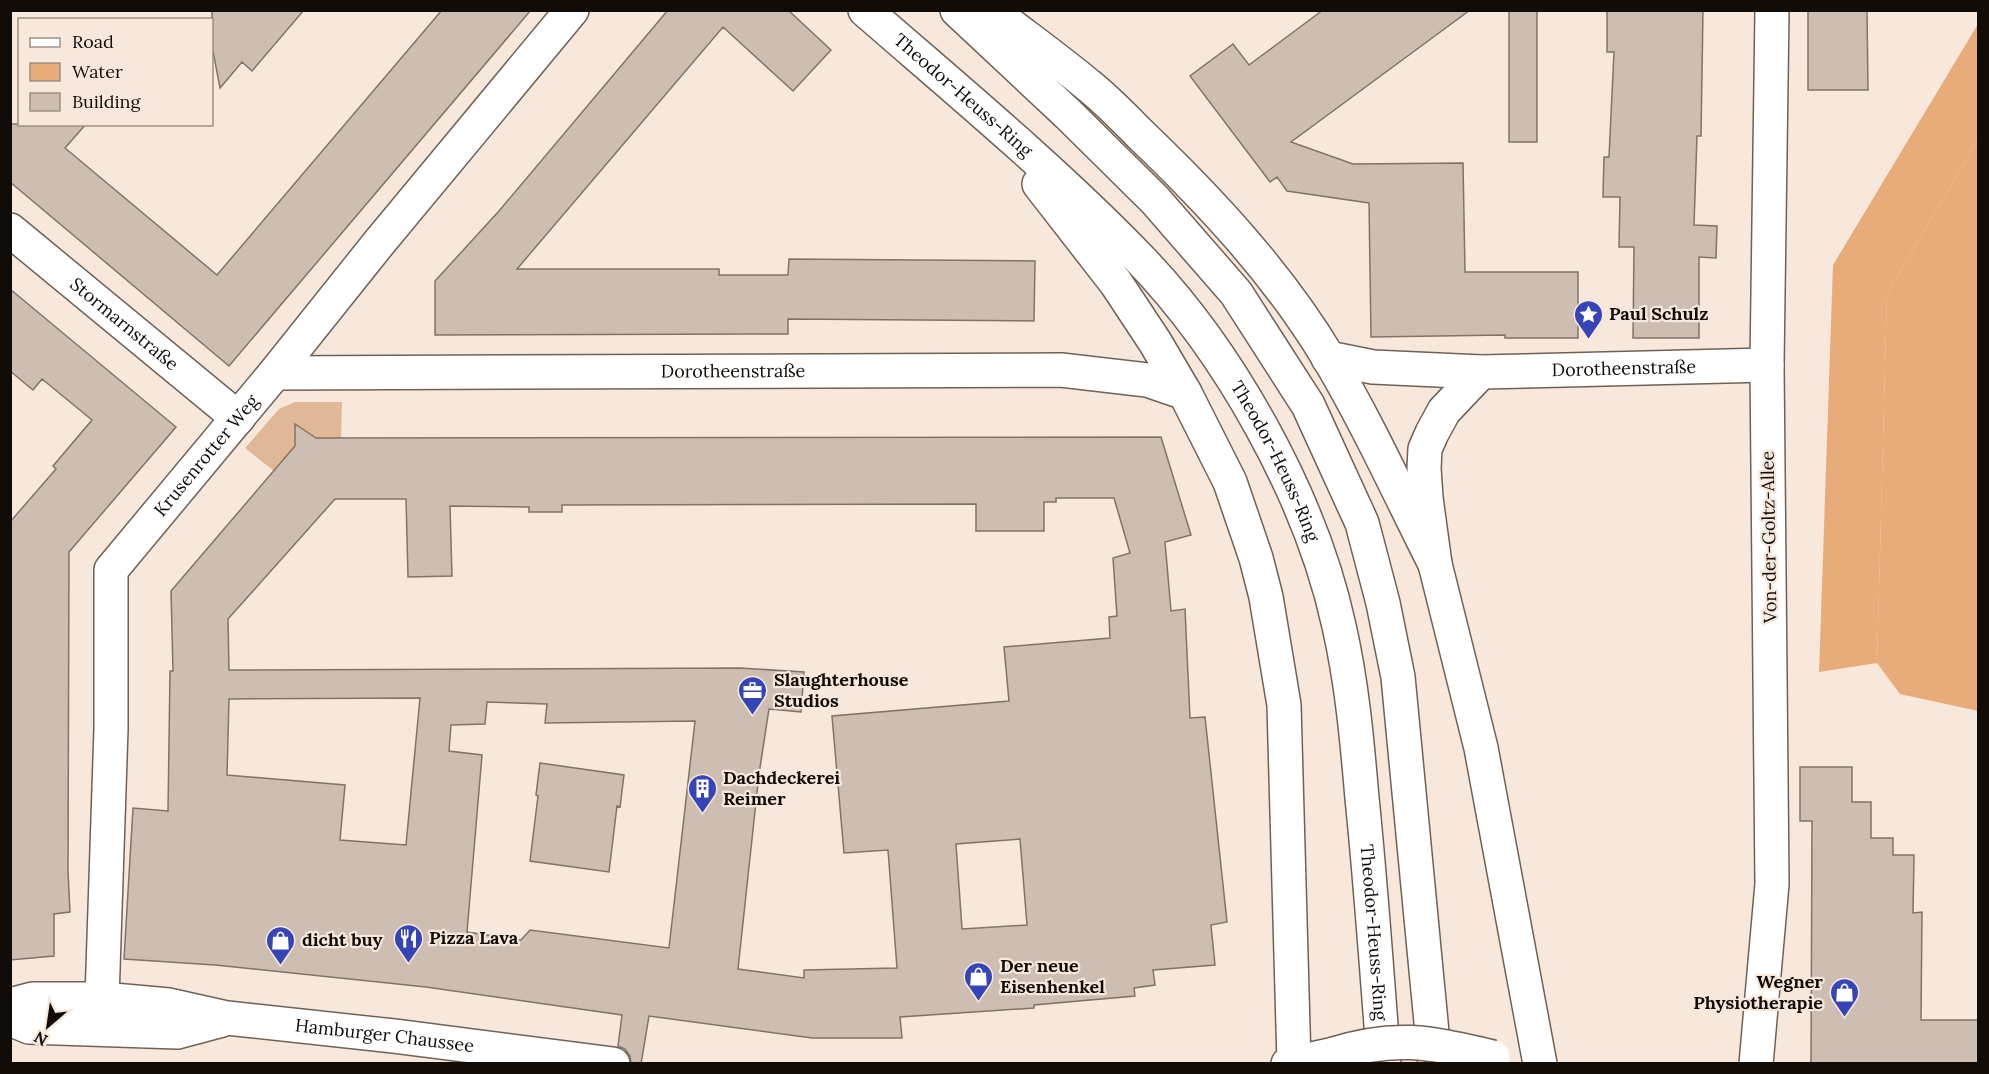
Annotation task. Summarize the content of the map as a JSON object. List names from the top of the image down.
{
  "streets": {
    "main road": [
      "Theodor-Heuss-Ring",
      "Stormarnstraße",
      "Dorotheenstraße",
      "Krusenrotter Weg",
      "Von-der-Goltz-Allee",
      "Hamburger Chaussee"
    ]
  },
  "crossings": [
    ["Stormarnstraße", "Krusenrotter Weg"],
    ["Dorotheenstraße", "Krusenrotter Weg"],
    ["Dorotheenstraße", "Von-der-Goltz-Allee"],
    ["Krusenrotter Weg", "Hamburger Chaussee"]
  ],
  "places": {
    "place": ["Paul Schulz"],
    "office": ["Slaughterhouse Studios"],
    "building": ["Dachdeckerei Reimer"],
    "restaurant": ["Pizza Lava"],
    "shop": ["dicht buy", "Der neue Eisenhenkel", "Wegner Physiotherapie"]
  },
  "legend": ["Road", "Water", "Building"],
  "north": "bottom left"
}
